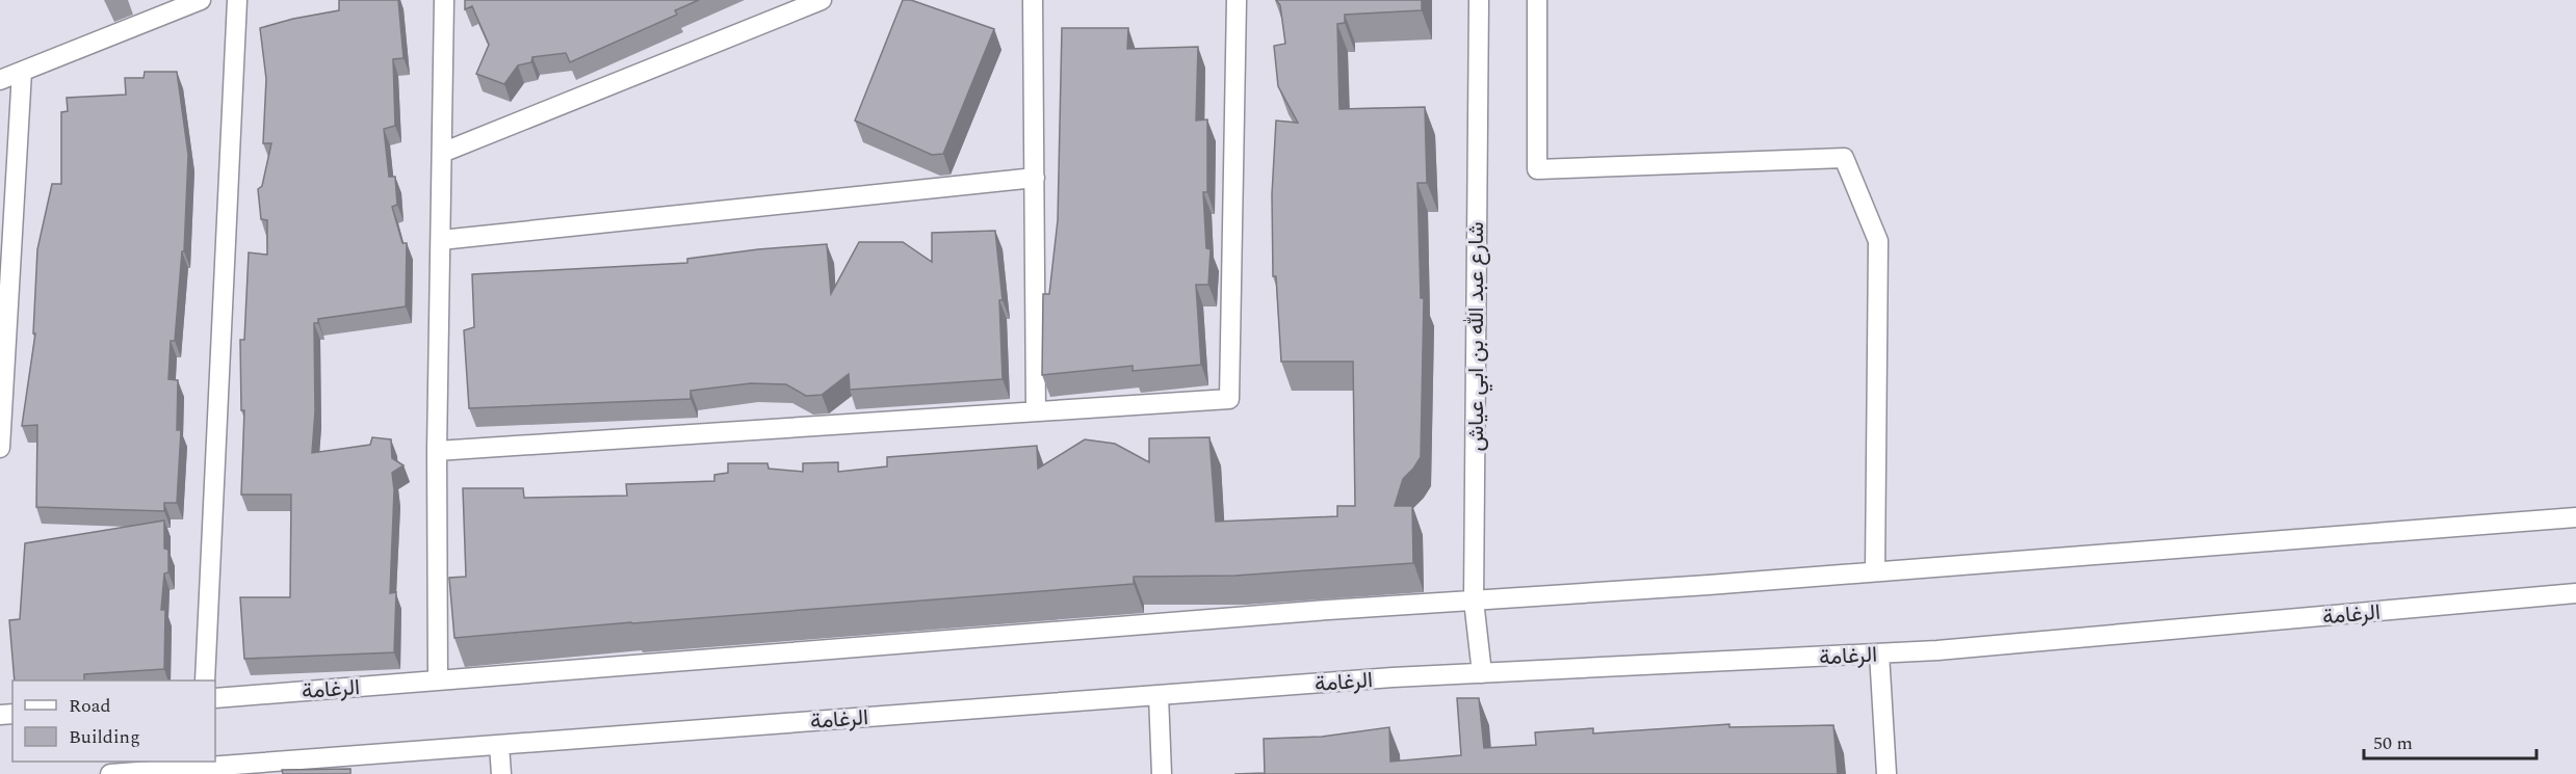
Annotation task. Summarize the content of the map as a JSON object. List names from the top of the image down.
{
  "streets": {
    "street": ["شارع عبد الله بن ابي عياش", "الرغامة"]
  },
  "crossings": [
    ["شارع عبد الله بن ابي عياش", "الرغامة"]
  ],
  "legend": ["Road", "Building"],
  "scale_bar": "50 m"
}
